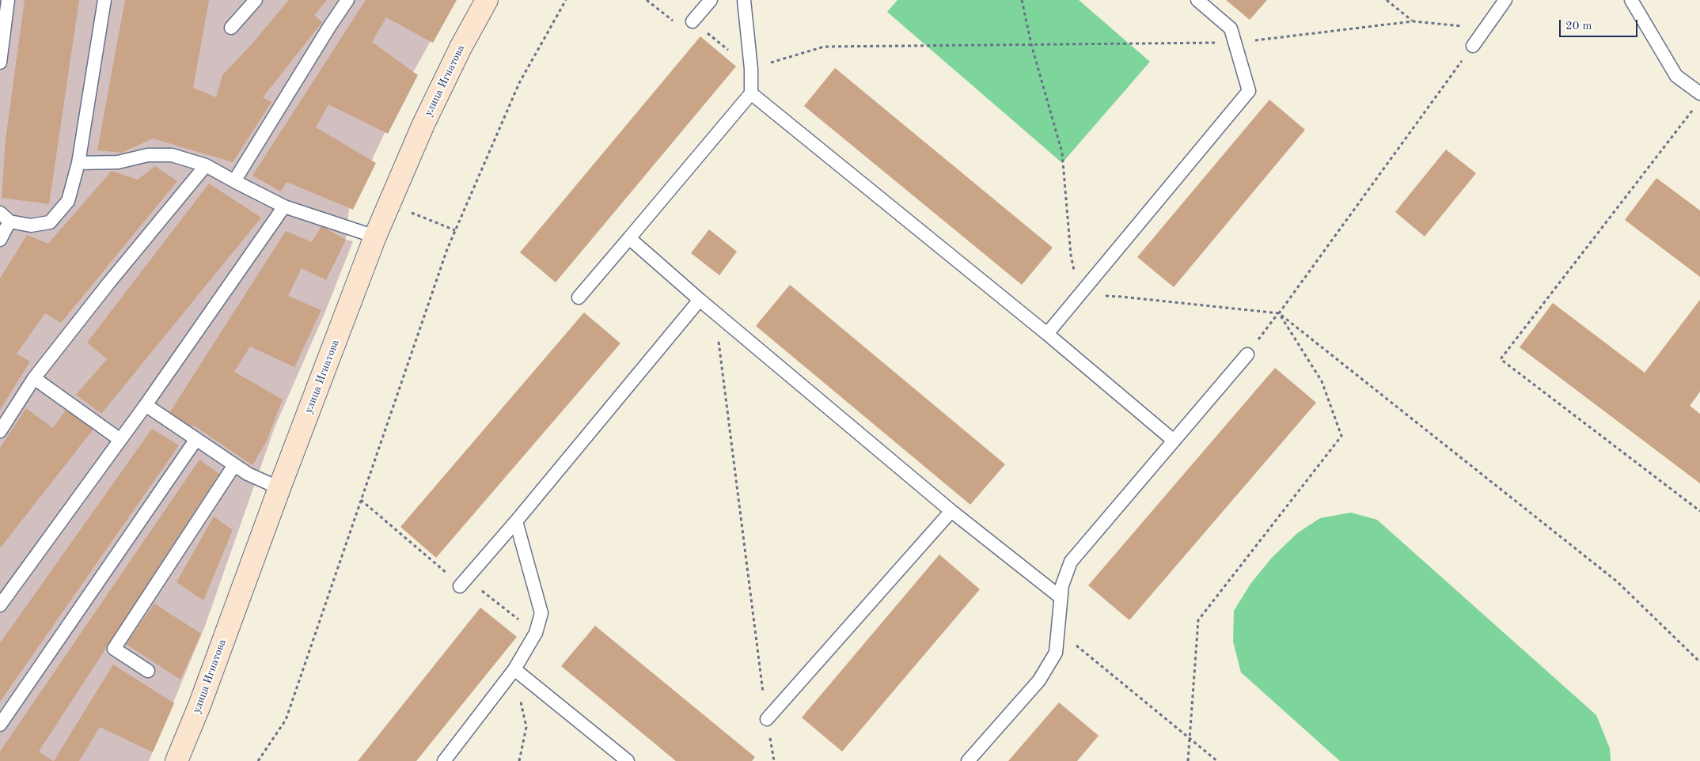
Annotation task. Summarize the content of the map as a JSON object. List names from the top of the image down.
{
  "streets": {
    "main road": ["улица Игнатова"]
  },
  "scale_bar": "20 m"
}
